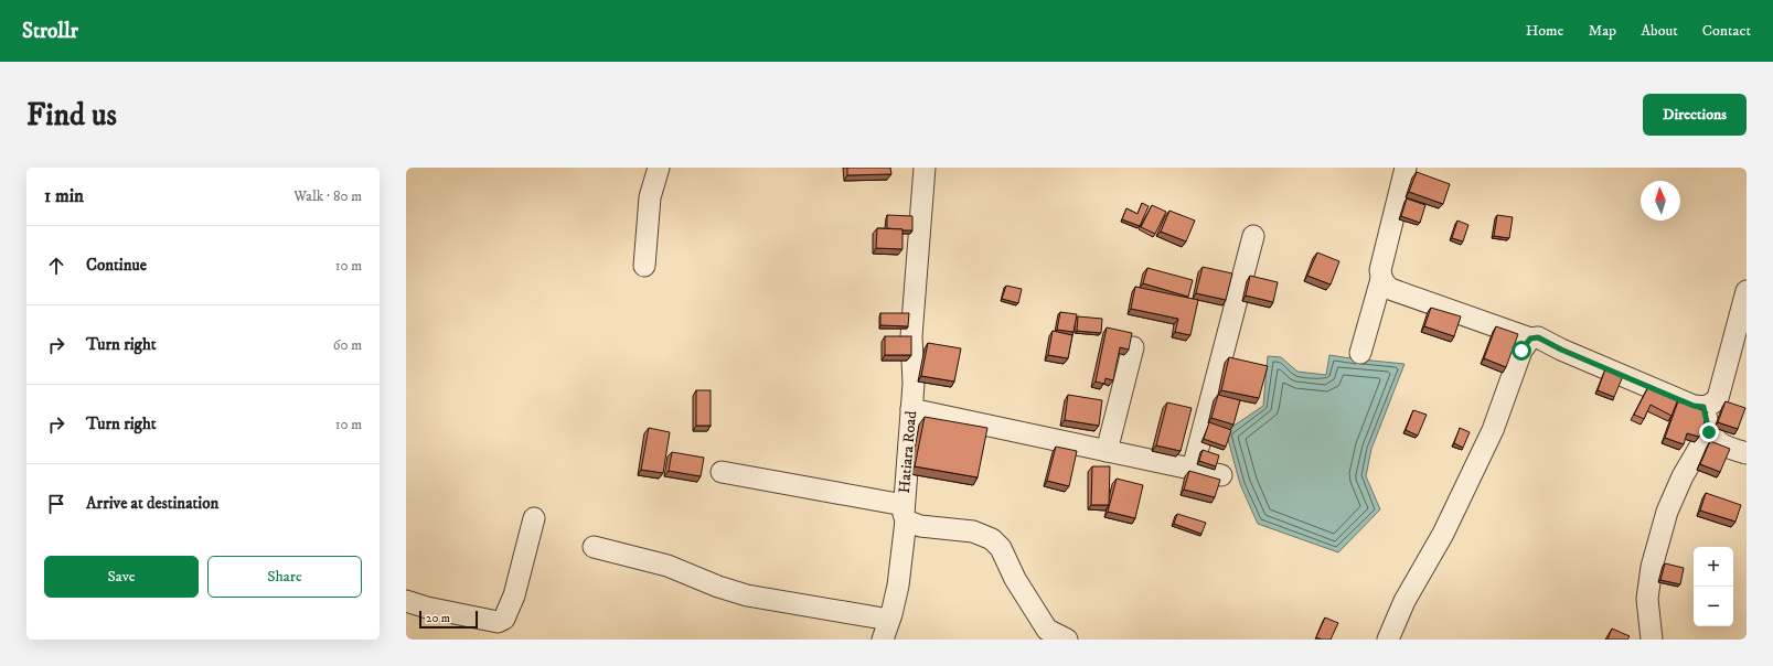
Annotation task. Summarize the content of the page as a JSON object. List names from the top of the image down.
{
  "streets": {
    "street": ["Hatiara Road"]
  },
  "scale_bar": "20 m",
  "north": "top",
  "page": {
    "header": "Strollr",
    "nav": [
      "Home",
      "Map",
      "About",
      "Contact"
    ],
    "buttons": [
      "Directions",
      ["Save", "Share"]
    ],
    "title": "Find us",
    "heading": ["1 min", "Walk · 80 m"],
    "list": [
      ["Continue", "10 m"],
      ["Turn right", "60 m"],
      ["Turn right", "10 m"],
      "Arrive at destination"
    ],
    "map_buttons": ["+", "−"],
    "scale": "20 m"
  }
}
